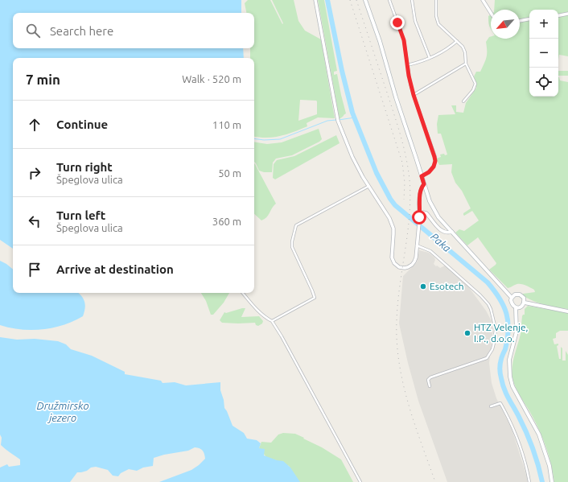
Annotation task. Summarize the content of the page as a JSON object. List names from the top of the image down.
{
  "water": ["Paka", "Družmirsko jezero"],
  "places": ["Esotech", "HTZ Velenje, I.P., d.o.o."],
  "north": "bottom left",
  "page": {
    "map_buttons": ["+", "−"],
    "search": "Search here",
    "heading": ["7 min", "Walk · 520 m"],
    "list": [
      ["Continue", "110 m"],
      ["Turn right", "Špeglova ulica", "50 m"],
      ["Turn left", "Špeglova ulica", "360 m"],
      "Arrive at destination"
    ]
  }
}
